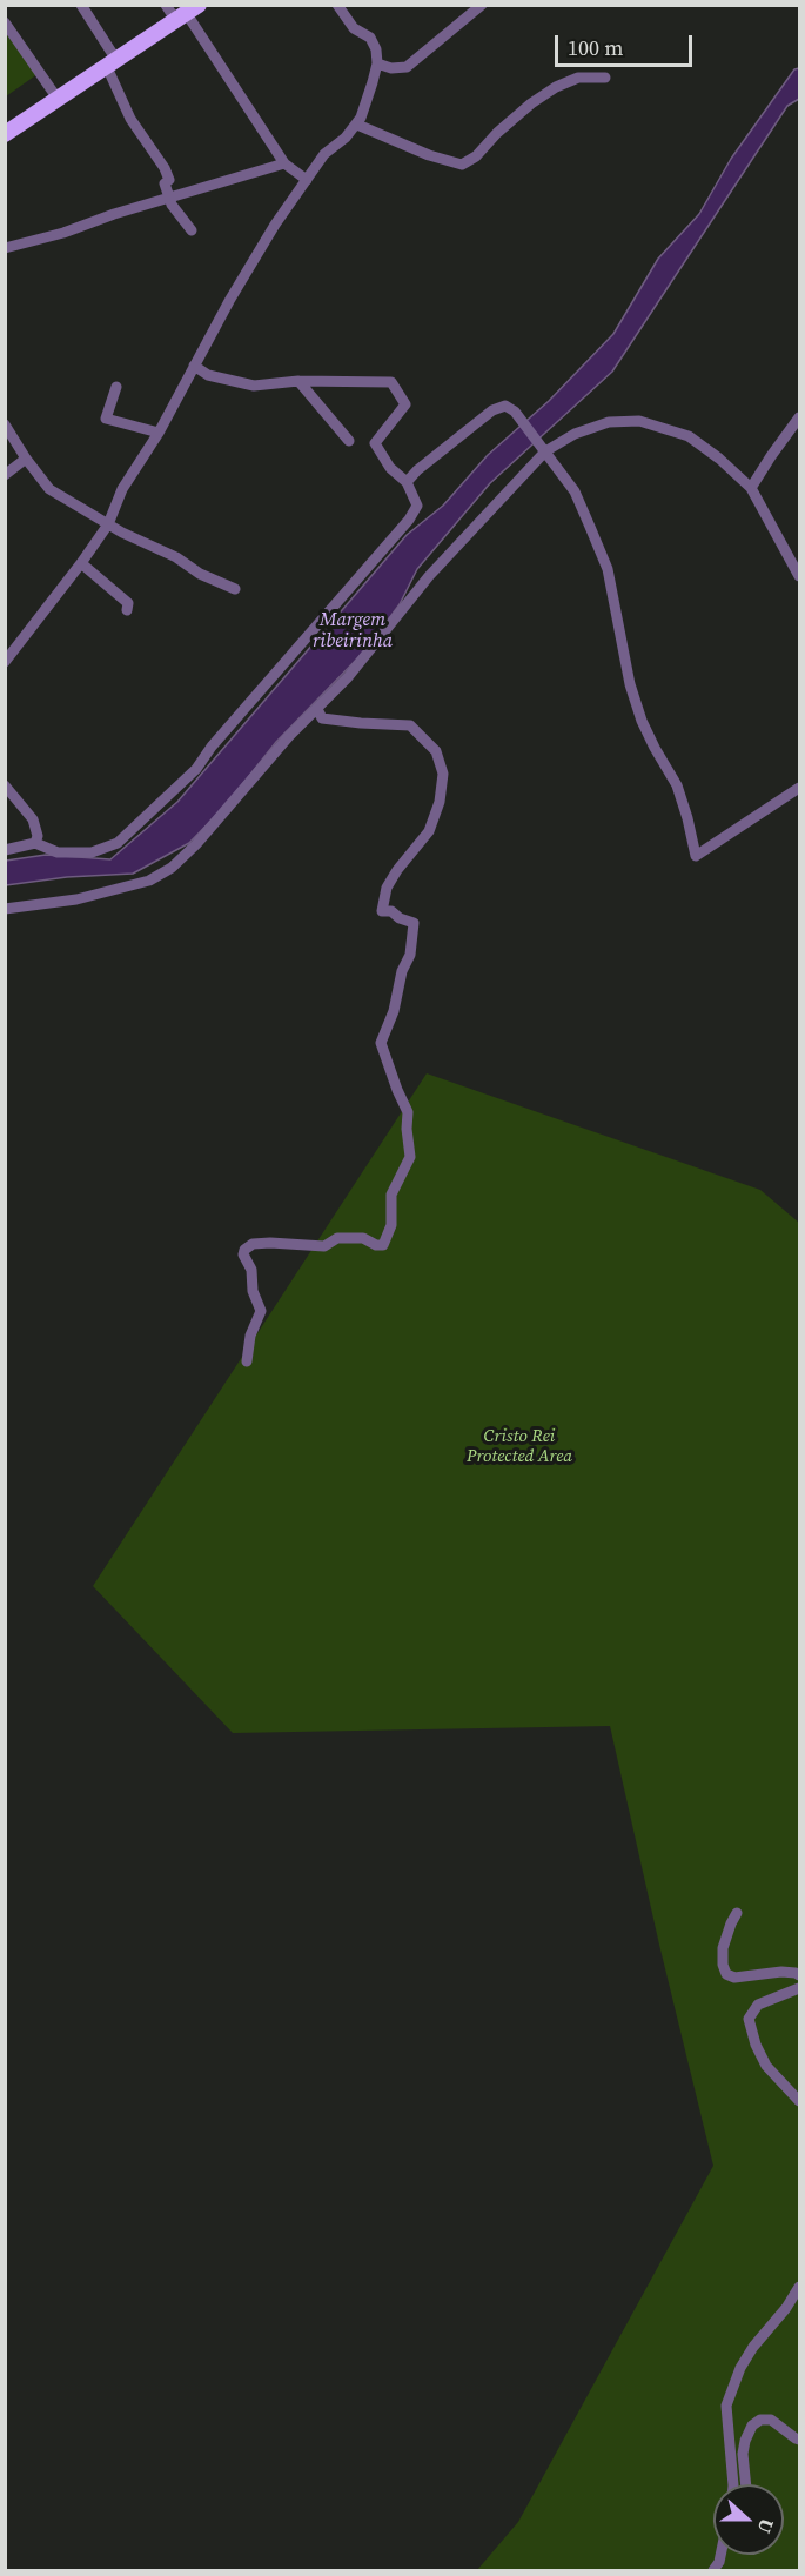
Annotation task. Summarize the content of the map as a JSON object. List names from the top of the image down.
{
  "water": ["Margem ribeirinha"],
  "parks": ["Cristo Rei Protected Area"],
  "scale_bar": "100 m",
  "north": "right"
}
